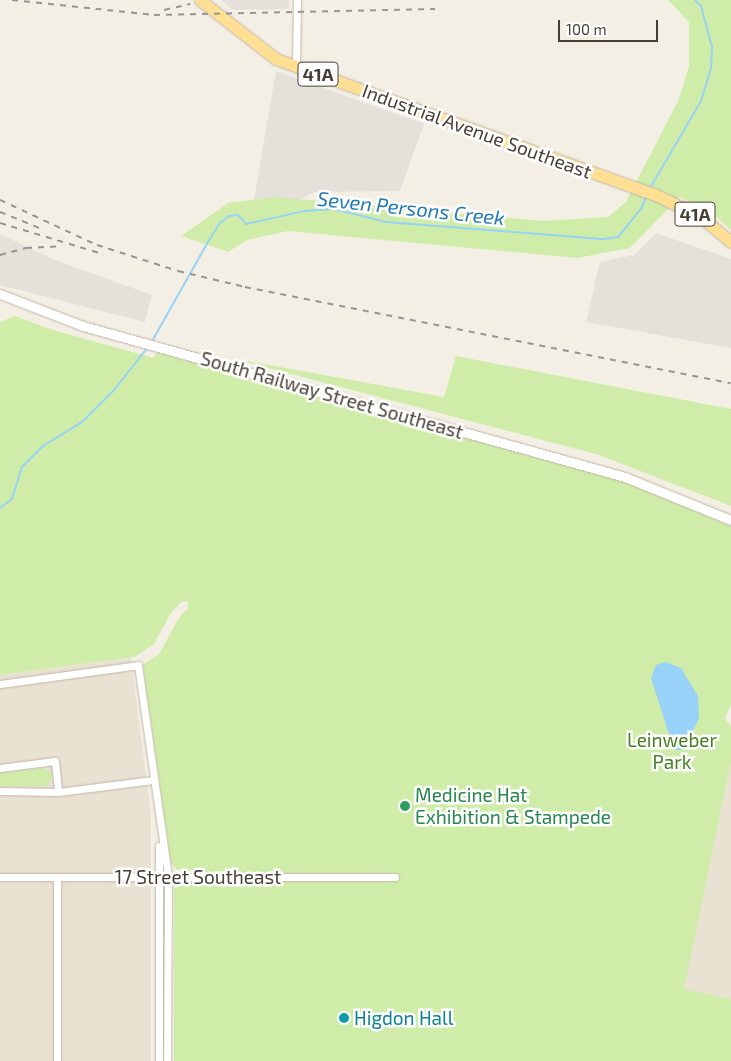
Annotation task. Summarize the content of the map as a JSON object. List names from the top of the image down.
{
  "streets": {
    "main road": ["41A", "Industrial Avenue Southeast"],
    "street": ["South Railway Street Southeast", "17 Street Southeast"]
  },
  "water": ["Seven Persons Creek"],
  "parks": ["Leinweber Park"],
  "places": ["Medicine Hat Exhibition & Stampede", "Higdon Hall"],
  "scale_bar": "100 m"
}
